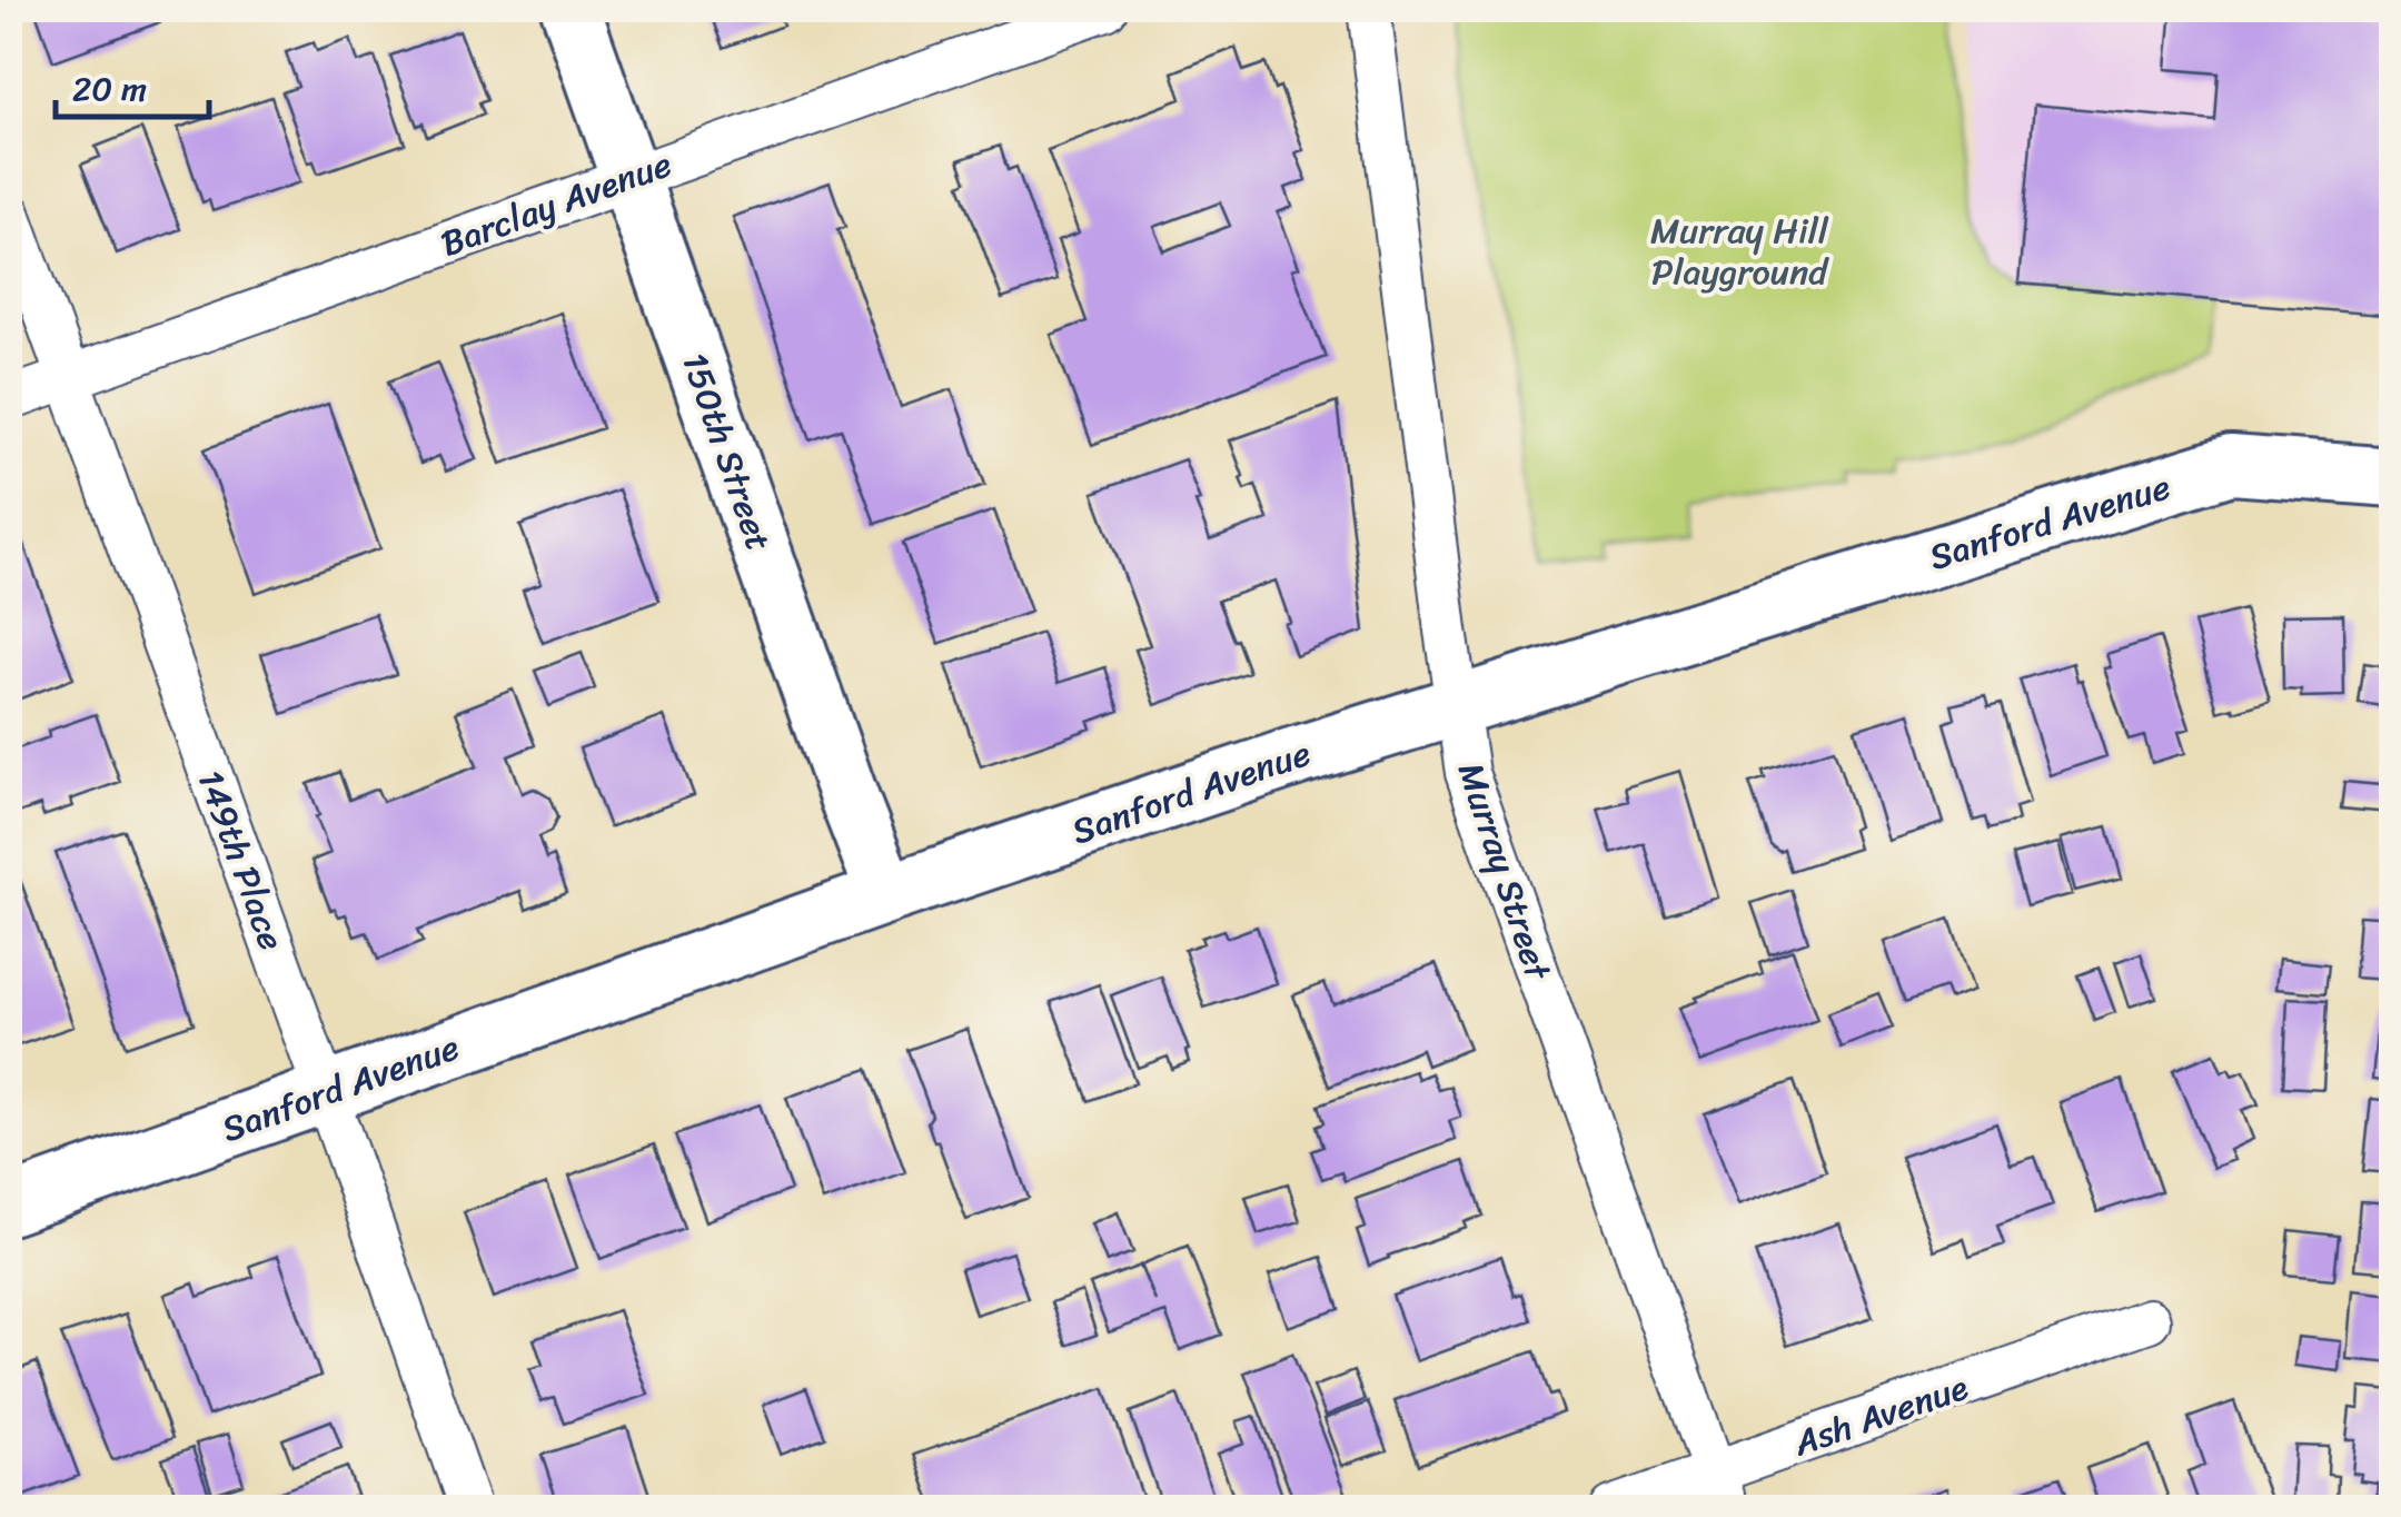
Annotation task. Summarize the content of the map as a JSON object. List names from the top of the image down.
{
  "streets": {
    "street": [
      "Barclay Avenue",
      "150th Street",
      "Sanford Avenue",
      "149th Place",
      "Murray Street",
      "Ash Avenue"
    ]
  },
  "crossings": [
    ["Barclay Avenue", "150th Street"],
    ["Barclay Avenue", "149th Place"],
    ["150th Street", "Sanford Avenue"],
    ["Sanford Avenue", "149th Place"],
    ["Sanford Avenue", "Murray Street"],
    ["Murray Street", "Ash Avenue"]
  ],
  "parks": ["Murray Hill Playground"],
  "scale_bar": "20 m"
}
